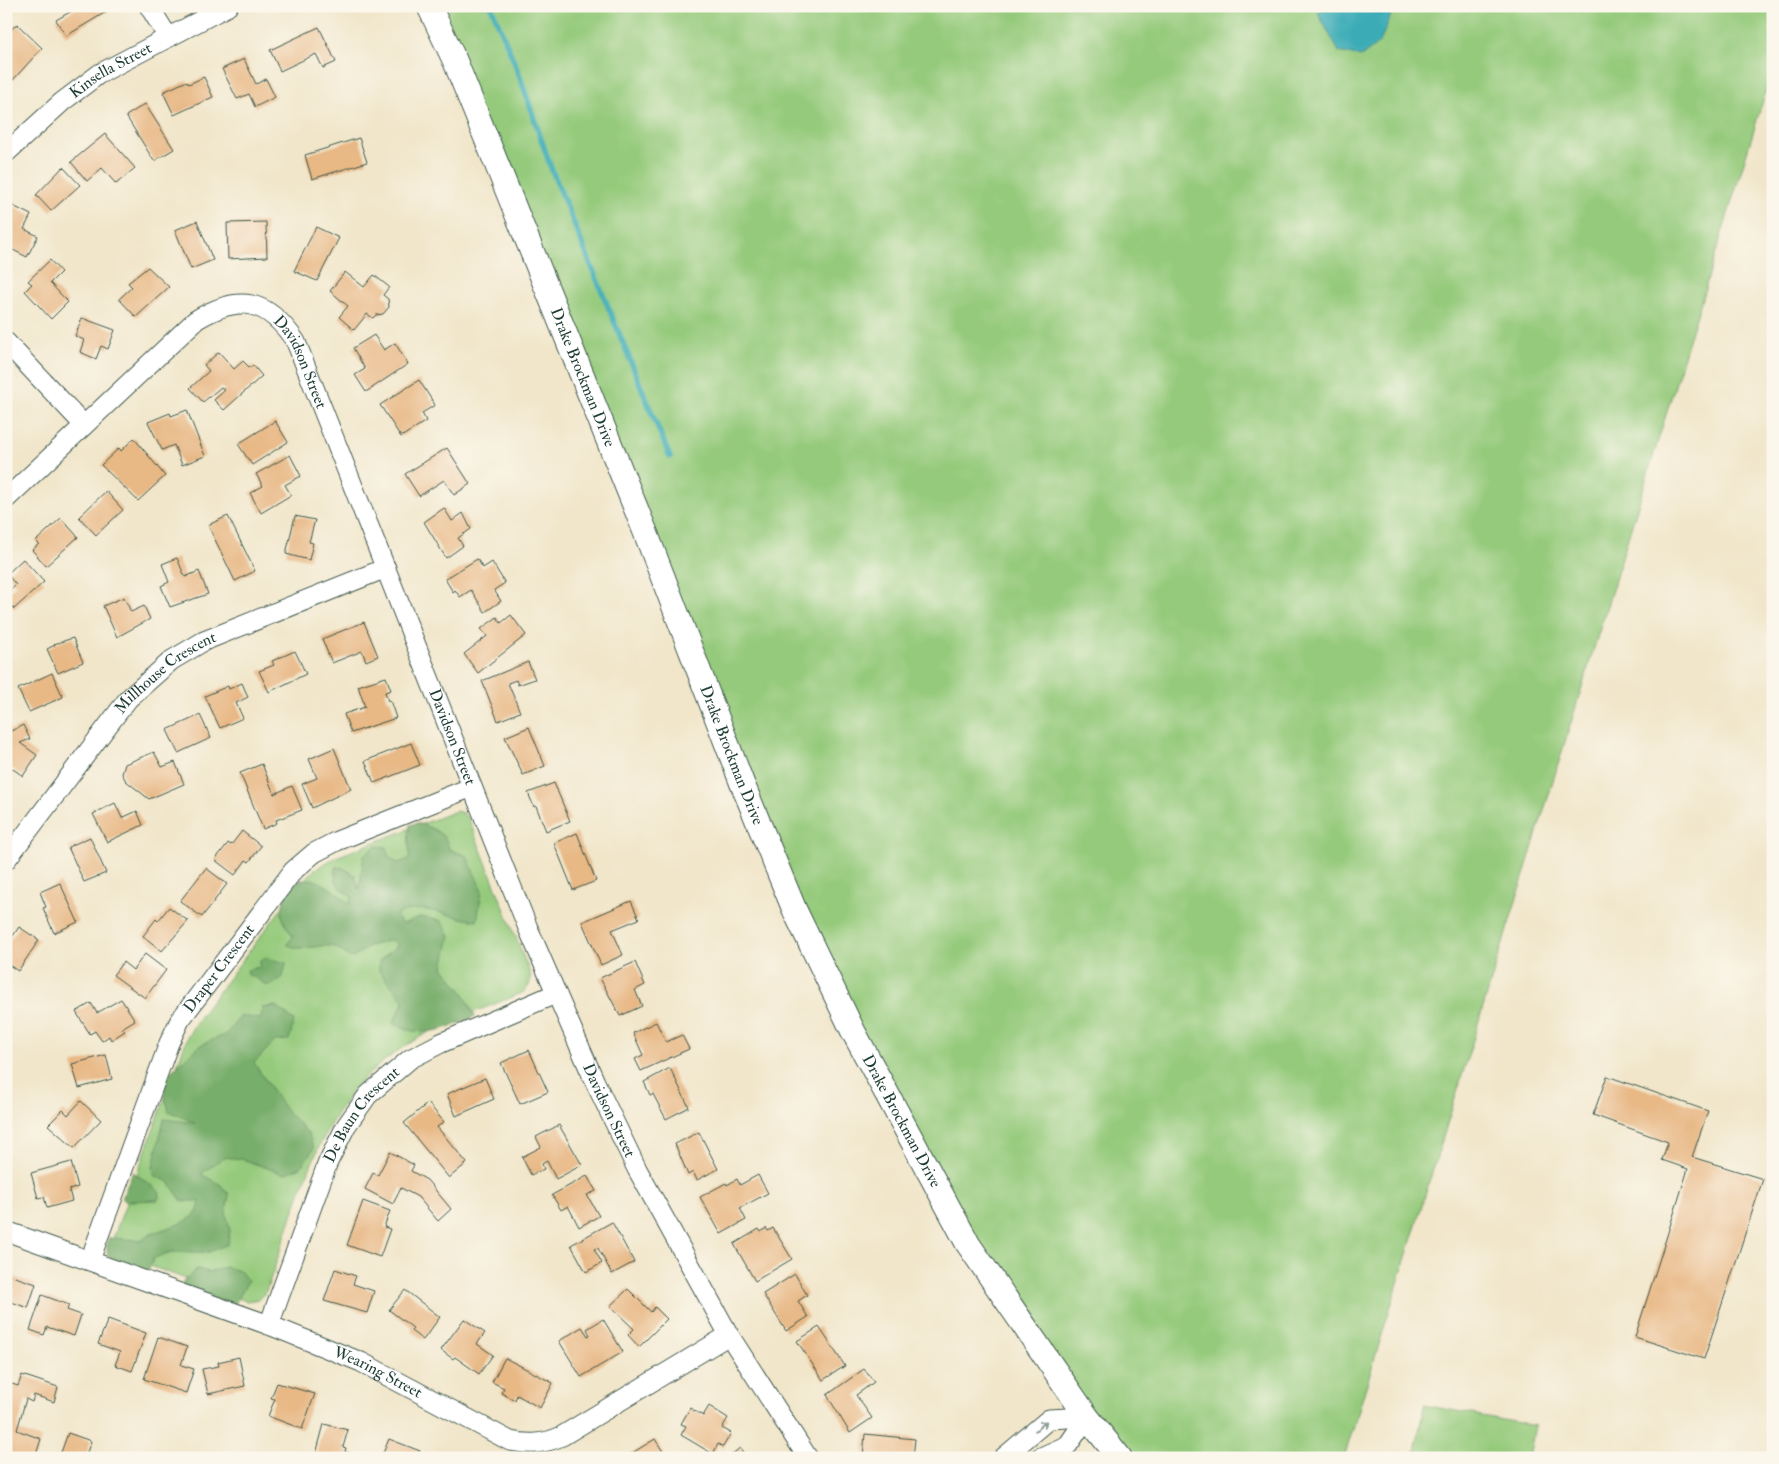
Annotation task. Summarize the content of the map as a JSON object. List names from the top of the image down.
{
  "streets": {
    "main road": ["Drake Brockman Drive"],
    "street": [
      "Kinsella Street",
      "Davidson Street",
      "Millhouse Crescent",
      "Draper Crescent",
      "De Baun Crescent",
      "Wearing Street"
    ]
  },
  "crossings": [
    ["Davidson Street", "Millhouse Crescent"],
    ["Davidson Street", "Draper Crescent"],
    ["Davidson Street", "De Baun Crescent"],
    ["Davidson Street", "Wearing Street"],
    ["Draper Crescent", "Wearing Street"],
    ["De Baun Crescent", "Wearing Street"]
  ]
}
